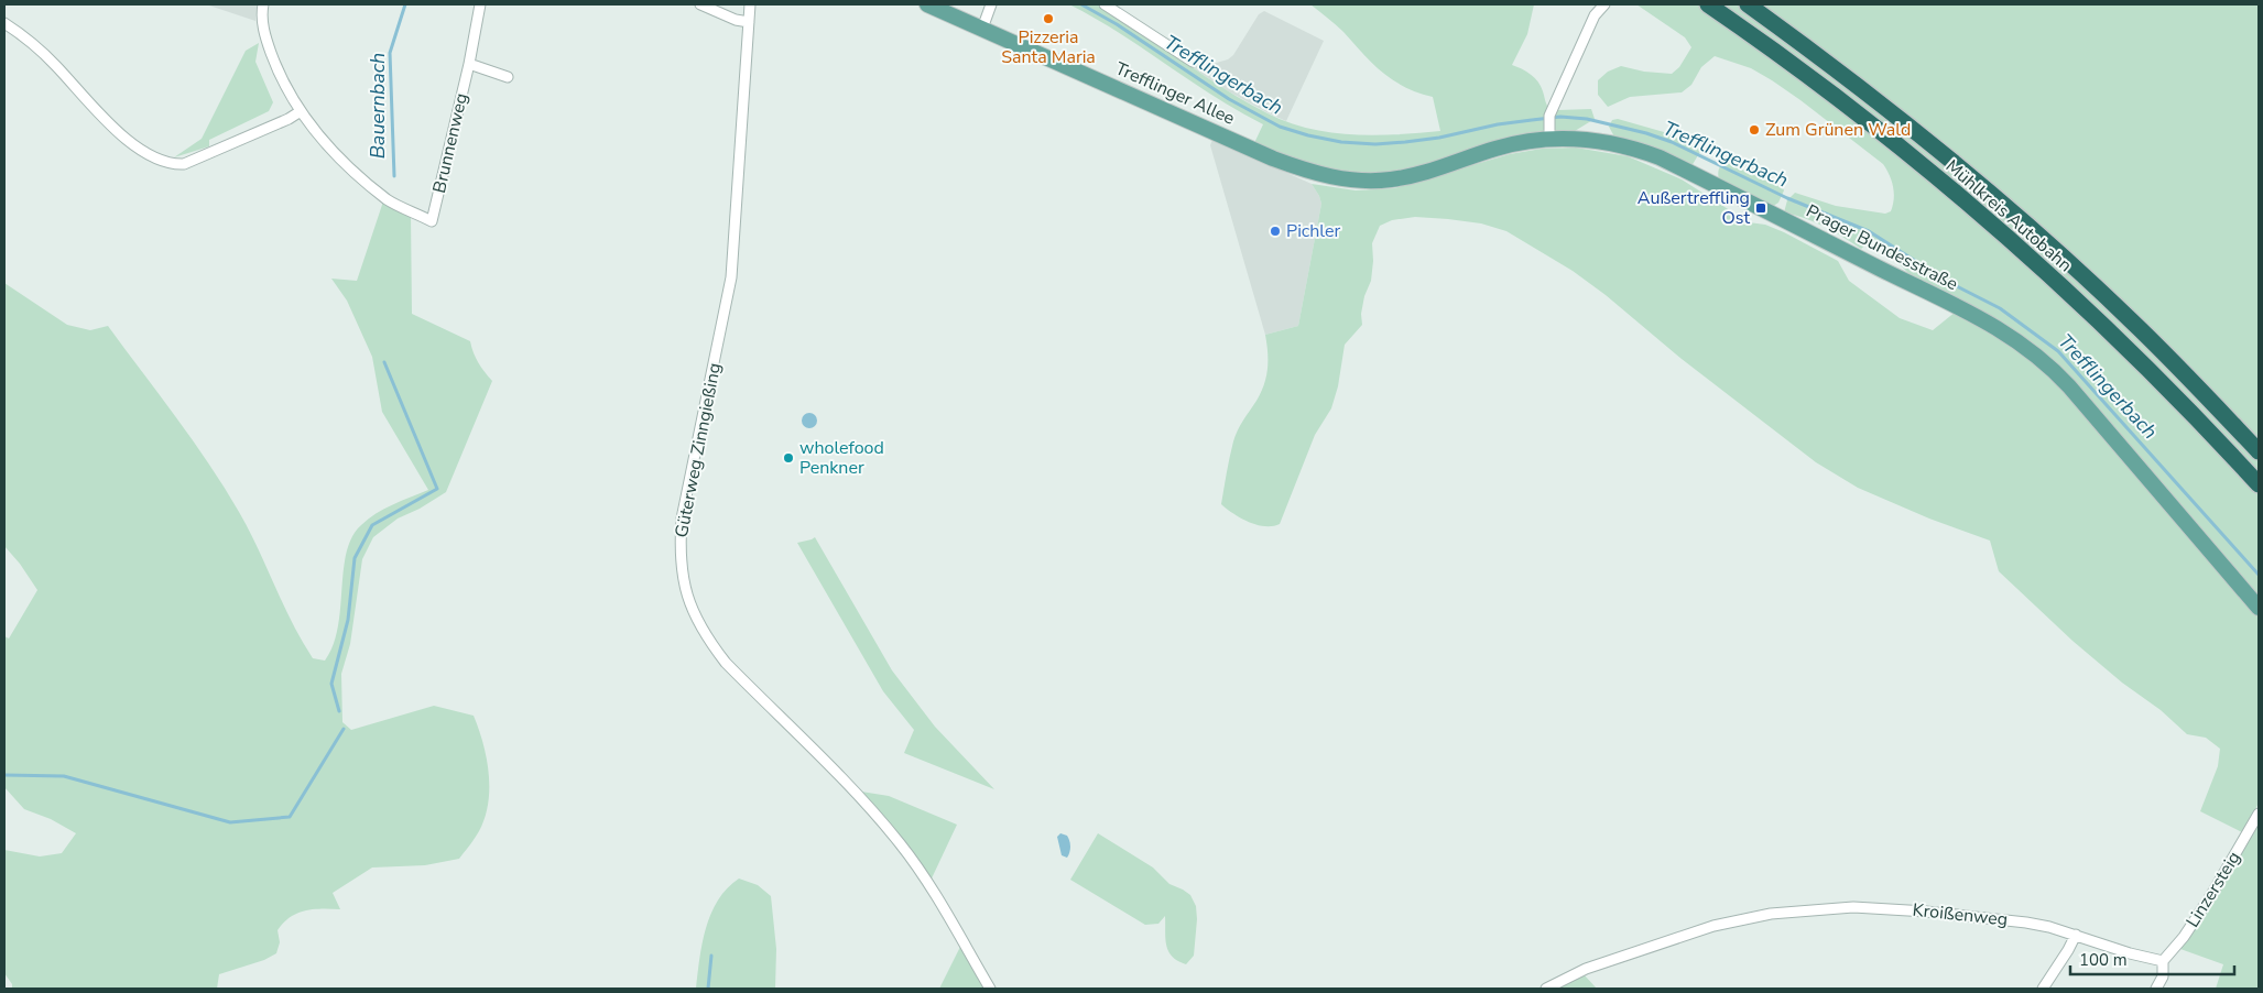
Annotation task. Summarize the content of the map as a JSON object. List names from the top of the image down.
{
  "streets": {
    "highway": ["Mühlkreis Autobahn"],
    "main road": ["Trefflinger Allee", "Prager Bundesstraße"],
    "street": [
      "Brunnenweg",
      "Güterweg Zinngießing",
      "Linzersteig",
      "Kroißenweg"
    ]
  },
  "crossings": [
    ["Trefflinger Allee", "Prager Bundesstraße"],
    ["Linzersteig", "Kroißenweg"]
  ],
  "water": ["Trefflingerbach", "Bauernbach"],
  "places": {
    "other": [
      "Pizzeria Santa Maria",
      "Zum Grünen Wald",
      "Pichler",
      "wholefood Penkner"
    ],
    "transit": ["Außertreffling Ost"]
  },
  "scale_bar": "100 m"
}
